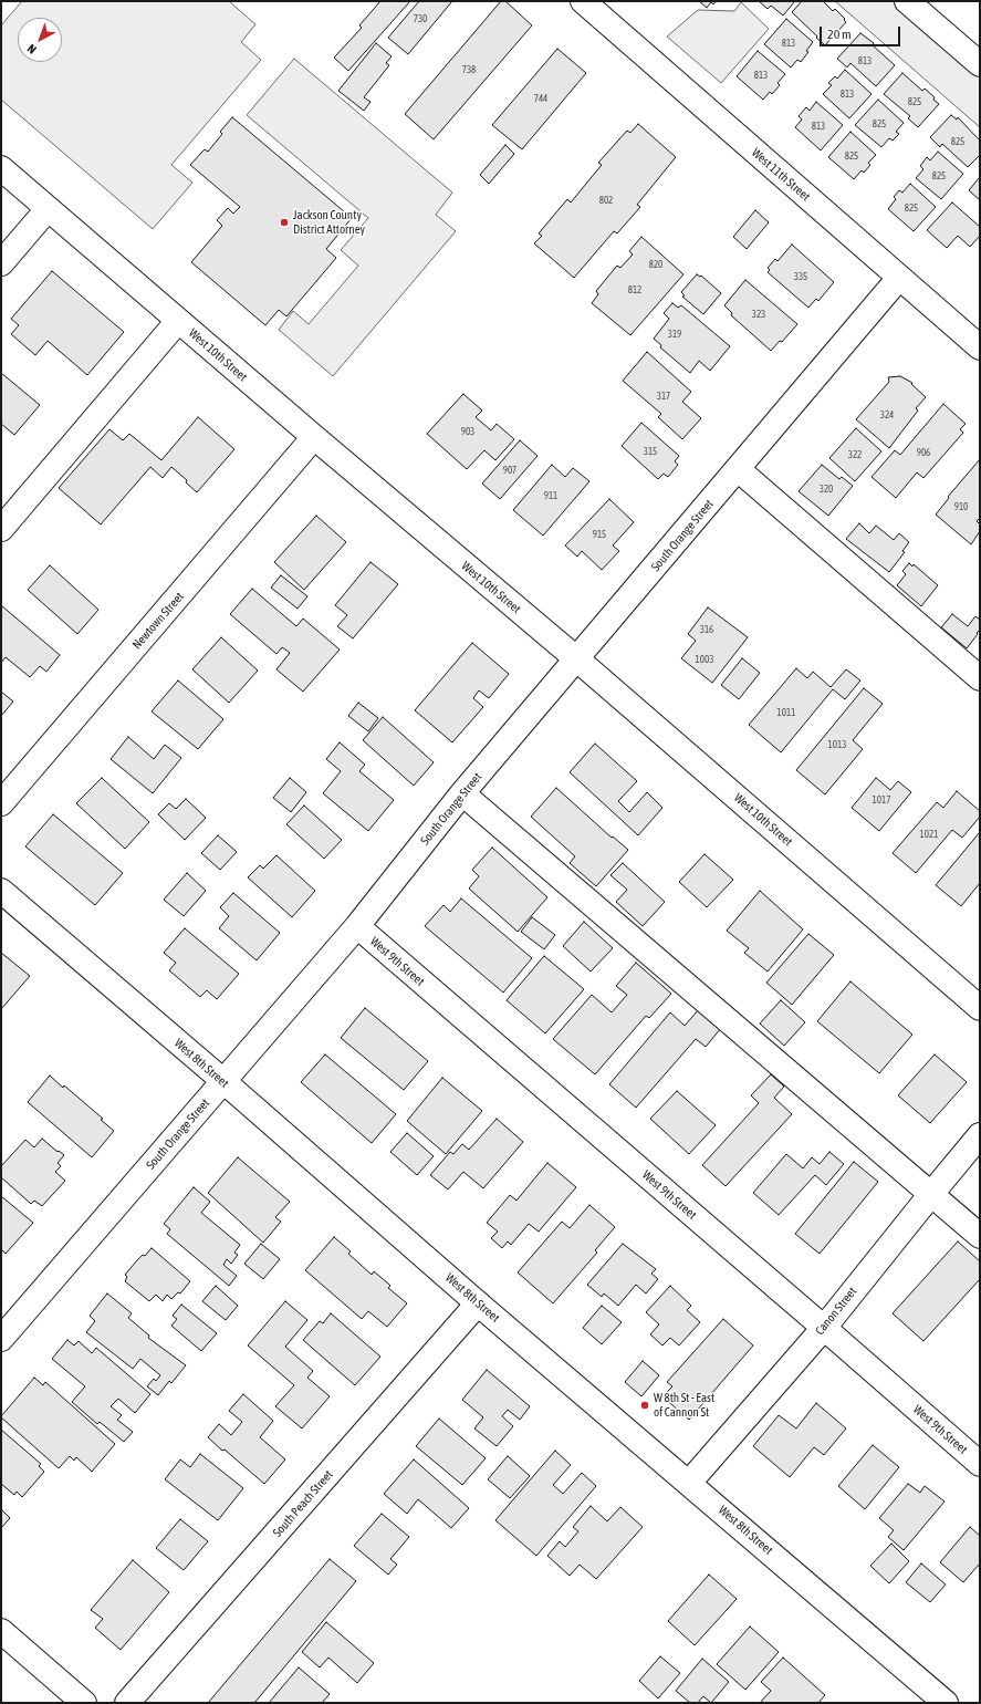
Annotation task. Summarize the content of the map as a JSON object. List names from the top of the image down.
{
  "streets": {
    "street": [
      "West 11th Street",
      "West 10th Street",
      "South Orange Street",
      "Newtown Street",
      "West 9th Street",
      "West 8th Street",
      "Canon Street",
      "South Peach Street"
    ]
  },
  "crossings": [
    ["West 11th Street", "South Orange Street"],
    ["West 10th Street", "South Orange Street"],
    ["West 10th Street", "Newtown Street"],
    ["South Orange Street", "West 9th Street"],
    ["South Orange Street", "West 8th Street"],
    ["West 9th Street", "Canon Street"],
    ["West 8th Street", "Canon Street"],
    ["West 8th Street", "South Peach Street"]
  ],
  "places": ["Jackson County District Attorney", "W 8th St - East of Cannon St"],
  "house_numbers": [
    "730",
    "813",
    "813",
    "738",
    "813",
    "813",
    "744",
    "825",
    "825",
    "813",
    "825",
    "825",
    "825",
    "802",
    "825",
    "820",
    "335",
    "812",
    "323",
    "319",
    "317",
    "324",
    "903",
    "315",
    "906",
    "322",
    "907",
    "320",
    "911",
    "910",
    "915",
    "316",
    "1003",
    "1011",
    "1013",
    "1017",
    "1021"
  ],
  "scale_bar": "20 m",
  "north": "bottom left"
}
